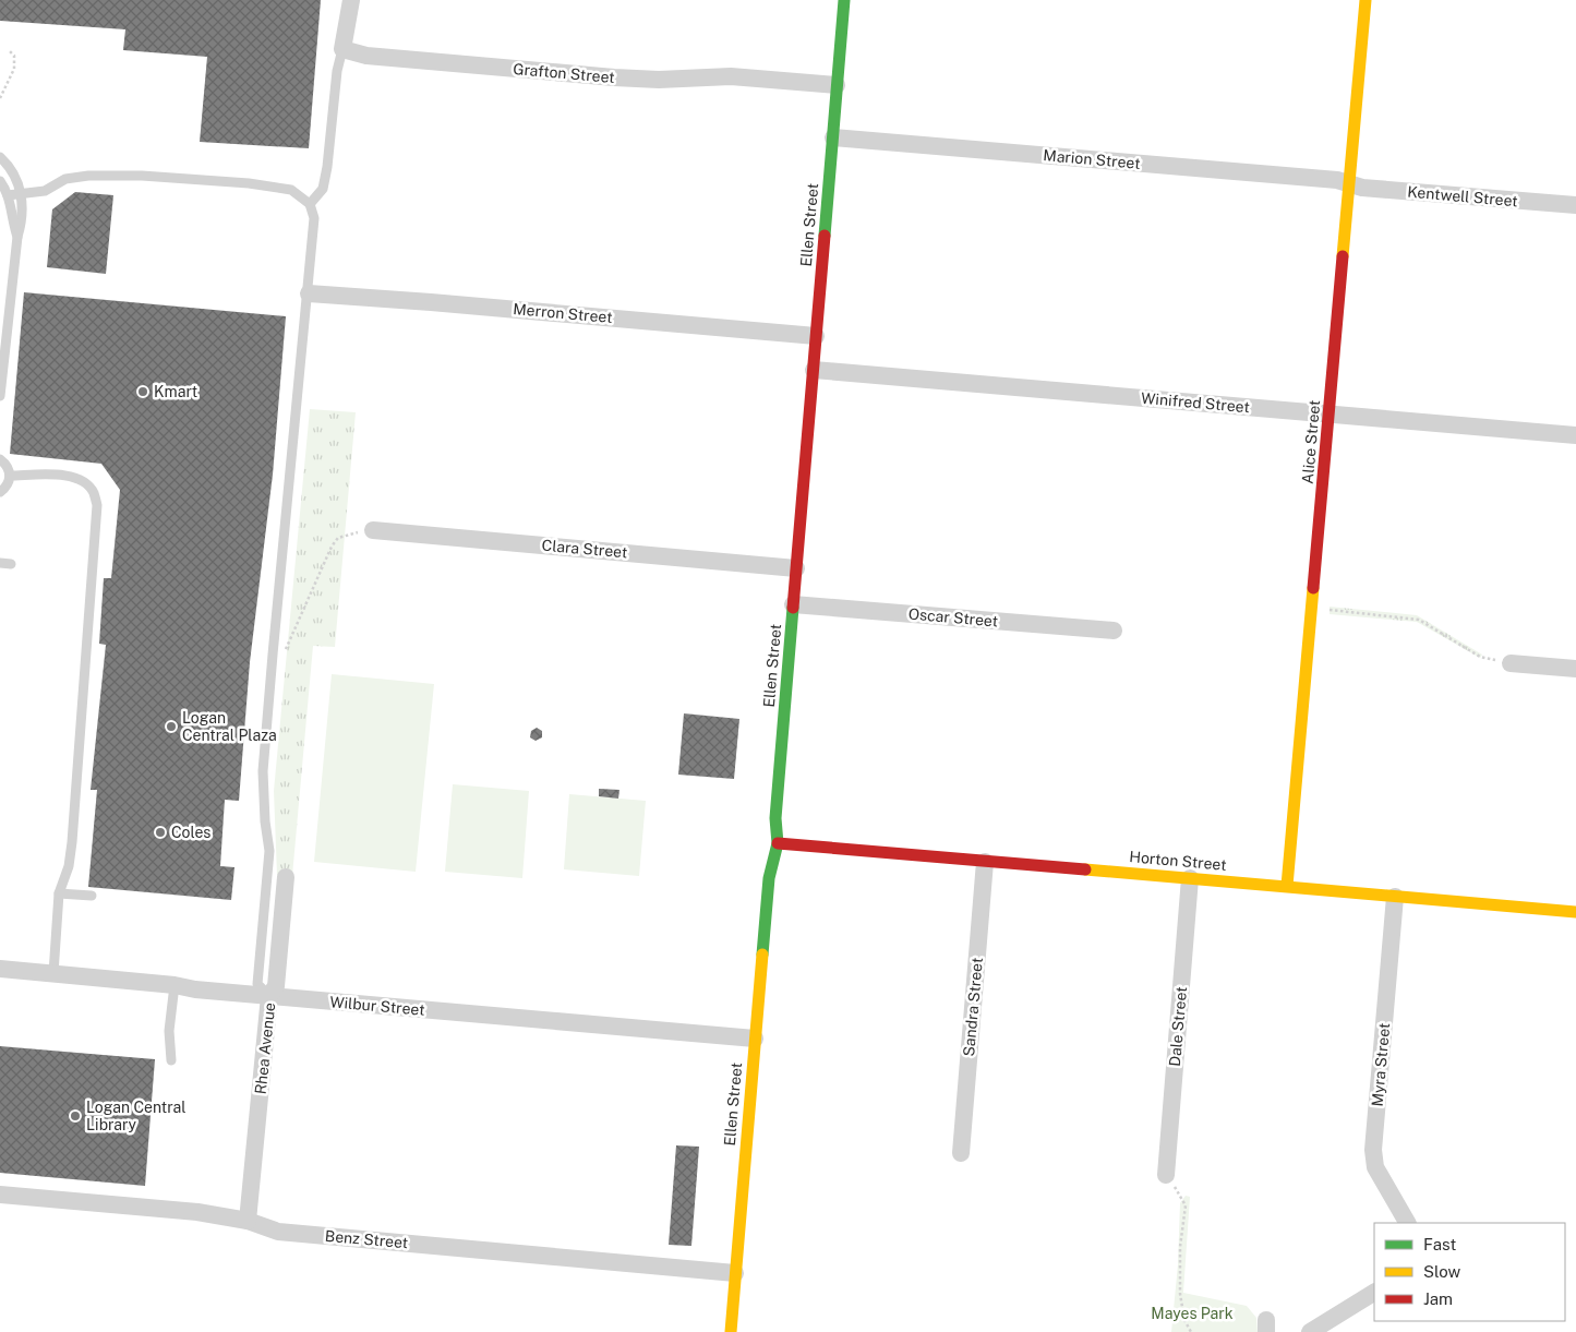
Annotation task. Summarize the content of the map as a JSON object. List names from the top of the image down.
{
  "streets": {
    "street": [
      "Grafton Street",
      "Marion Street",
      "Kentwell Street",
      "Ellen Street",
      "Merron Street",
      "Winifred Street",
      "Alice Street",
      "Clara Street",
      "Oscar Street",
      "Horton Street",
      "Wilbur Street",
      "Sandra Street",
      "Dale Street",
      "Rhea Avenue",
      "Myra Street",
      "Benz Street"
    ]
  },
  "crossings": [
    ["Grafton Street", "Ellen Street"],
    ["Marion Street", "Kentwell Street"],
    ["Marion Street", "Ellen Street"],
    ["Marion Street", "Alice Street"],
    ["Kentwell Street", "Alice Street"],
    ["Ellen Street", "Merron Street"],
    ["Ellen Street", "Winifred Street"],
    ["Ellen Street", "Clara Street"],
    ["Ellen Street", "Oscar Street"],
    ["Ellen Street", "Horton Street"],
    ["Ellen Street", "Wilbur Street"],
    ["Ellen Street", "Benz Street"],
    ["Winifred Street", "Alice Street"],
    ["Alice Street", "Horton Street"],
    ["Horton Street", "Sandra Street"],
    ["Horton Street", "Dale Street"],
    ["Horton Street", "Myra Street"],
    ["Wilbur Street", "Rhea Avenue"],
    ["Rhea Avenue", "Benz Street"]
  ],
  "parks": ["Mayes Park"],
  "places": [
    "Kmart",
    "Logan Central Plaza",
    "Coles",
    "Logan Central Library"
  ],
  "legend": ["Fast", "Slow", "Jam"]
}
